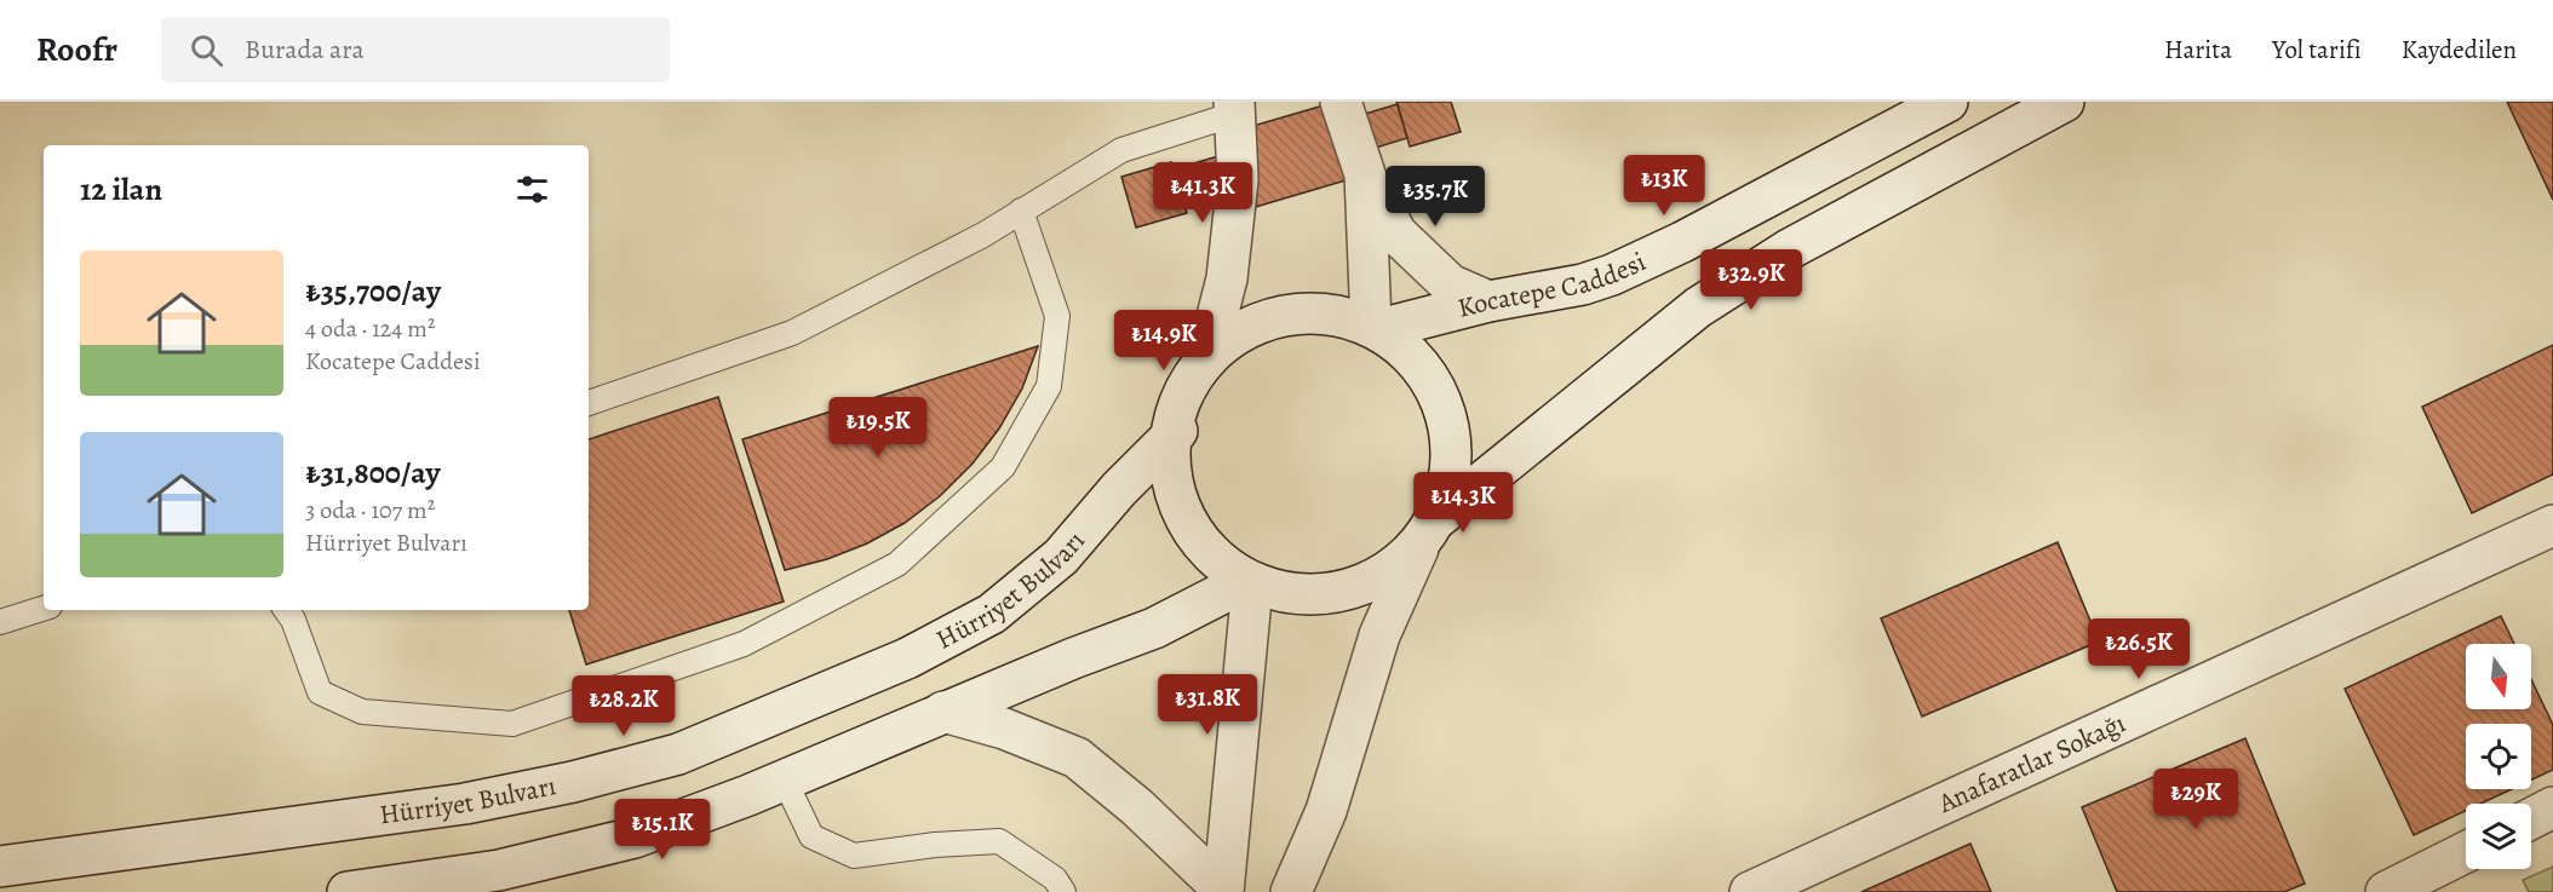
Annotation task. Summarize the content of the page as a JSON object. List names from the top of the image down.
{
  "streets": {
    "main road": ["Kocatepe Caddesi", "Hürriyet Bulvarı", "Anafaratlar Sokağı"]
  },
  "north": "bottom",
  "page": {
    "header": "Roofr",
    "search": "Burada ara",
    "nav": ["Harita", "Yol tarifi", "Kaydedilen"],
    "heading": "12 ilan",
    "price": [
      "₺13K",
      "₺41.3K",
      "₺35.7K",
      "₺32.9K",
      "₺14.9K",
      "₺19.5K",
      "₺14.3K",
      "₺26.5K",
      "₺31.8K",
      "₺28.2K",
      "₺29K",
      "₺15.1K"
    ],
    "list": [
      {
        "name": "₺35,700/ay",
        "note": "4 oda · 124 m² · Kocatepe Caddesi"
      },
      {
        "name": "₺31,800/ay",
        "note": "3 oda · 107 m² · Hürriyet Bulvarı"
      }
    ]
  }
}
